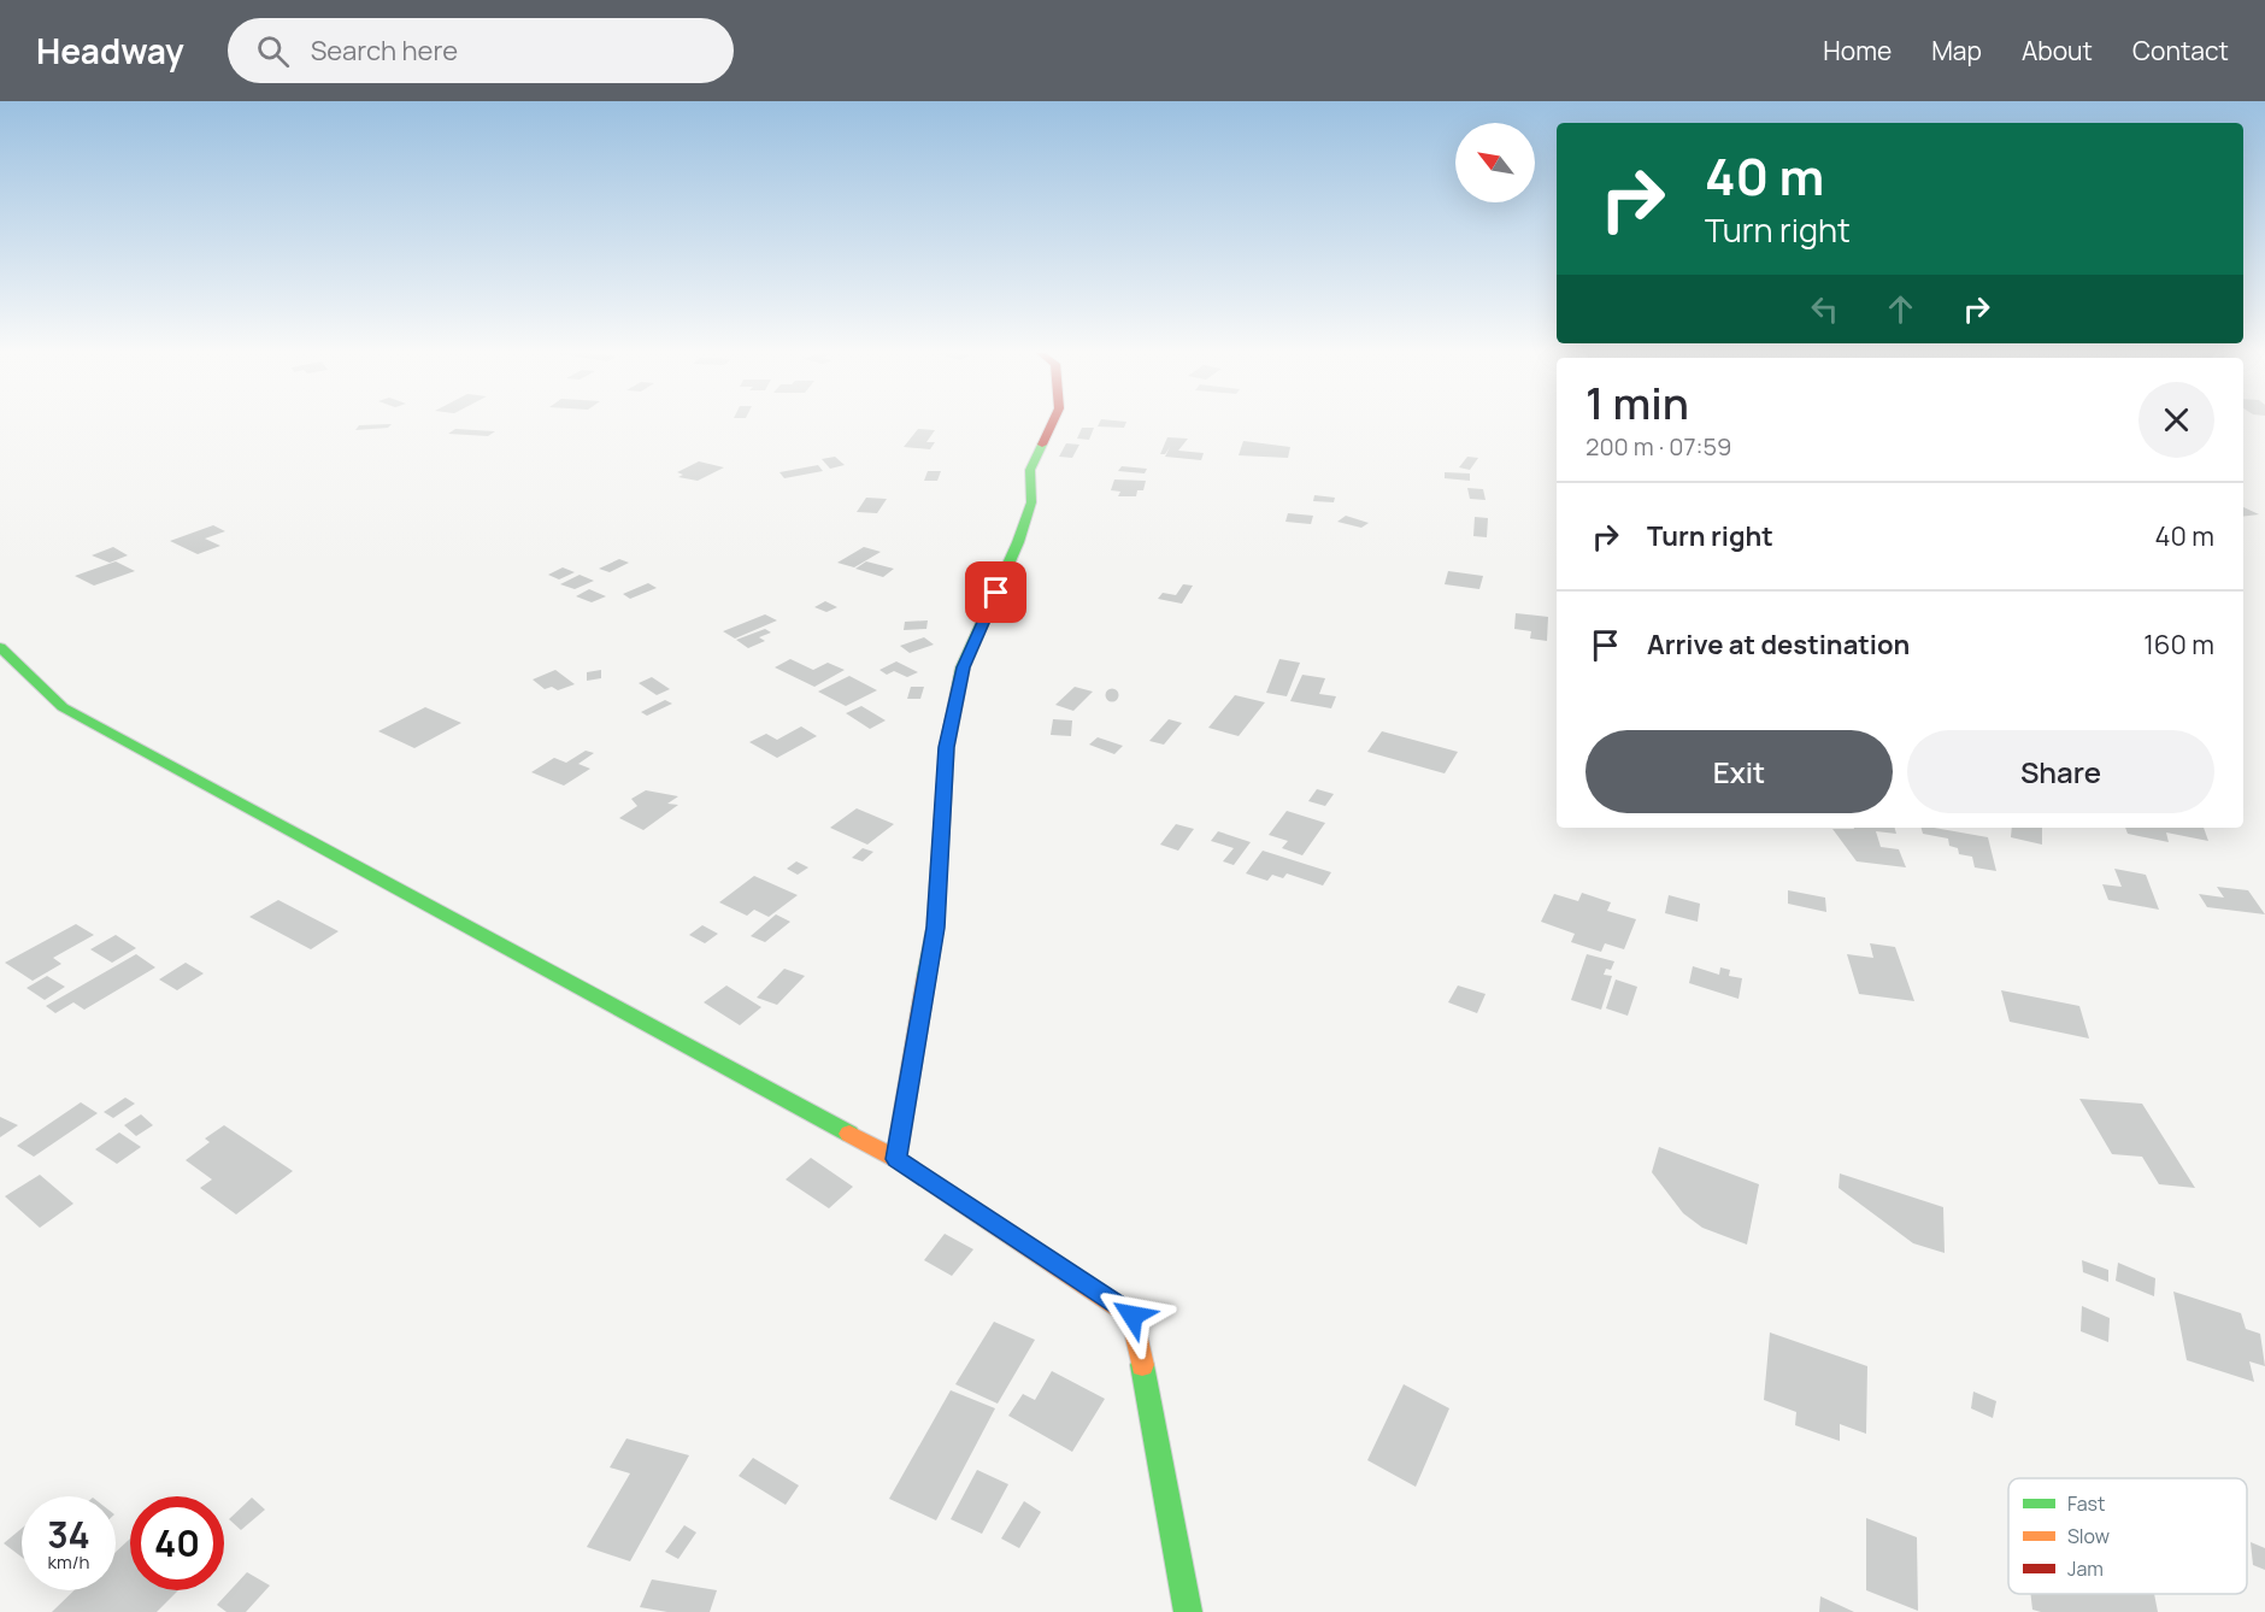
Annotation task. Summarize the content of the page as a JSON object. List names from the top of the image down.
{
  "legend": ["Fast", "Slow", "Jam"],
  "north": "top left",
  "page": {
    "header": "Headway",
    "search": "Search here",
    "nav": [
      "Home",
      "Map",
      "About",
      "Contact"
    ],
    "turn": ["40 m", "Turn right"],
    "heading": ["1 min", "200 m · 07:59"],
    "list": [
      {
        "name": "Turn right",
        "value": "40 m"
      },
      {
        "name": "Arrive at destination",
        "value": "160 m"
      }
    ],
    "buttons": ["Exit", "Share"],
    "speed": "34 km/h",
    "limit": "40"
  }
}
